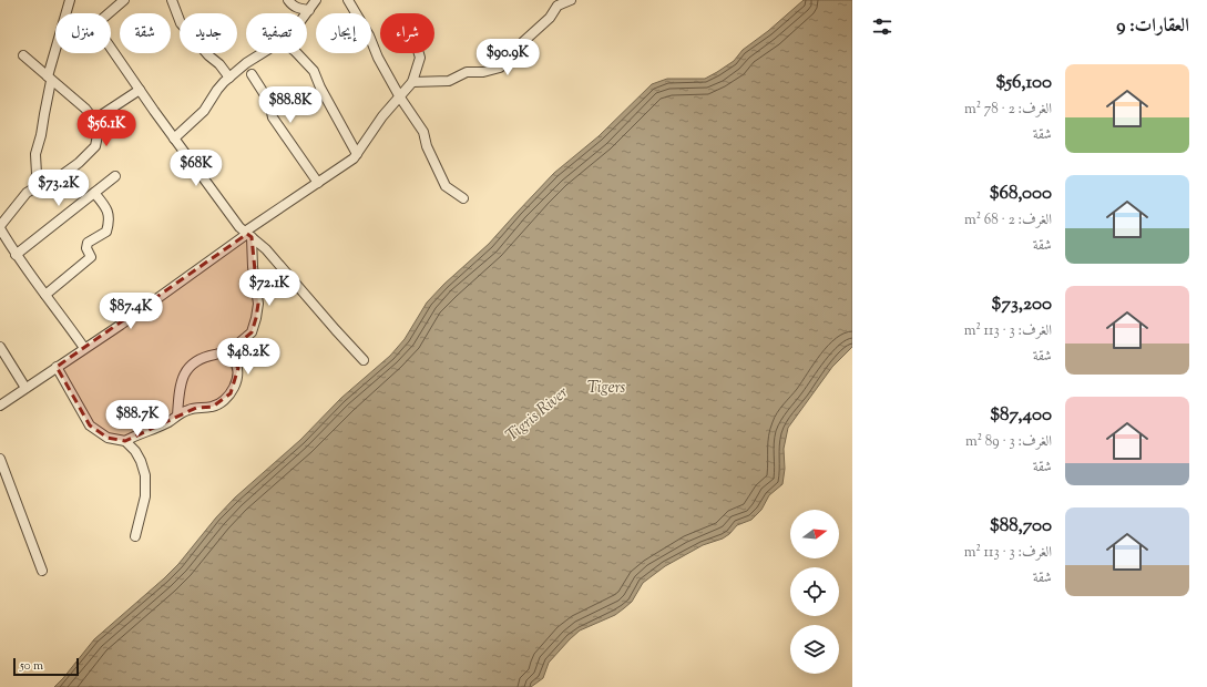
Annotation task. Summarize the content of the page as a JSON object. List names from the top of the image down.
{
  "water": ["Tigers", "Tigris River"],
  "scale_bar": "50 m",
  "north": "right",
  "page": {
    "heading": "العقارات: 9",
    "chip": [
      "شراء",
      "إيجار",
      "تصفية",
      "جديد",
      "شقة",
      "منزل"
    ],
    "price": [
      "$90.9K",
      "$88.8K",
      "$56.1K",
      "$68K",
      "$73.2K",
      "$72.1K",
      "$87.4K",
      "$48.2K",
      "$88.7K"
    ],
    "list": [
      {
        "name": "$56,100",
        "note": "الغرف: 2 · 78 m² · شقة"
      },
      {
        "name": "$68,000",
        "note": "الغرف: 2 · 68 m² · شقة"
      },
      {
        "name": "$73,200",
        "note": "الغرف: 3 · 113 m² · شقة"
      },
      {
        "name": "$87,400",
        "note": "الغرف: 3 · 89 m² · شقة"
      },
      {
        "name": "$88,700",
        "note": "الغرف: 3 · 113 m² · شقة"
      }
    ],
    "scale": "50 m"
  }
}
